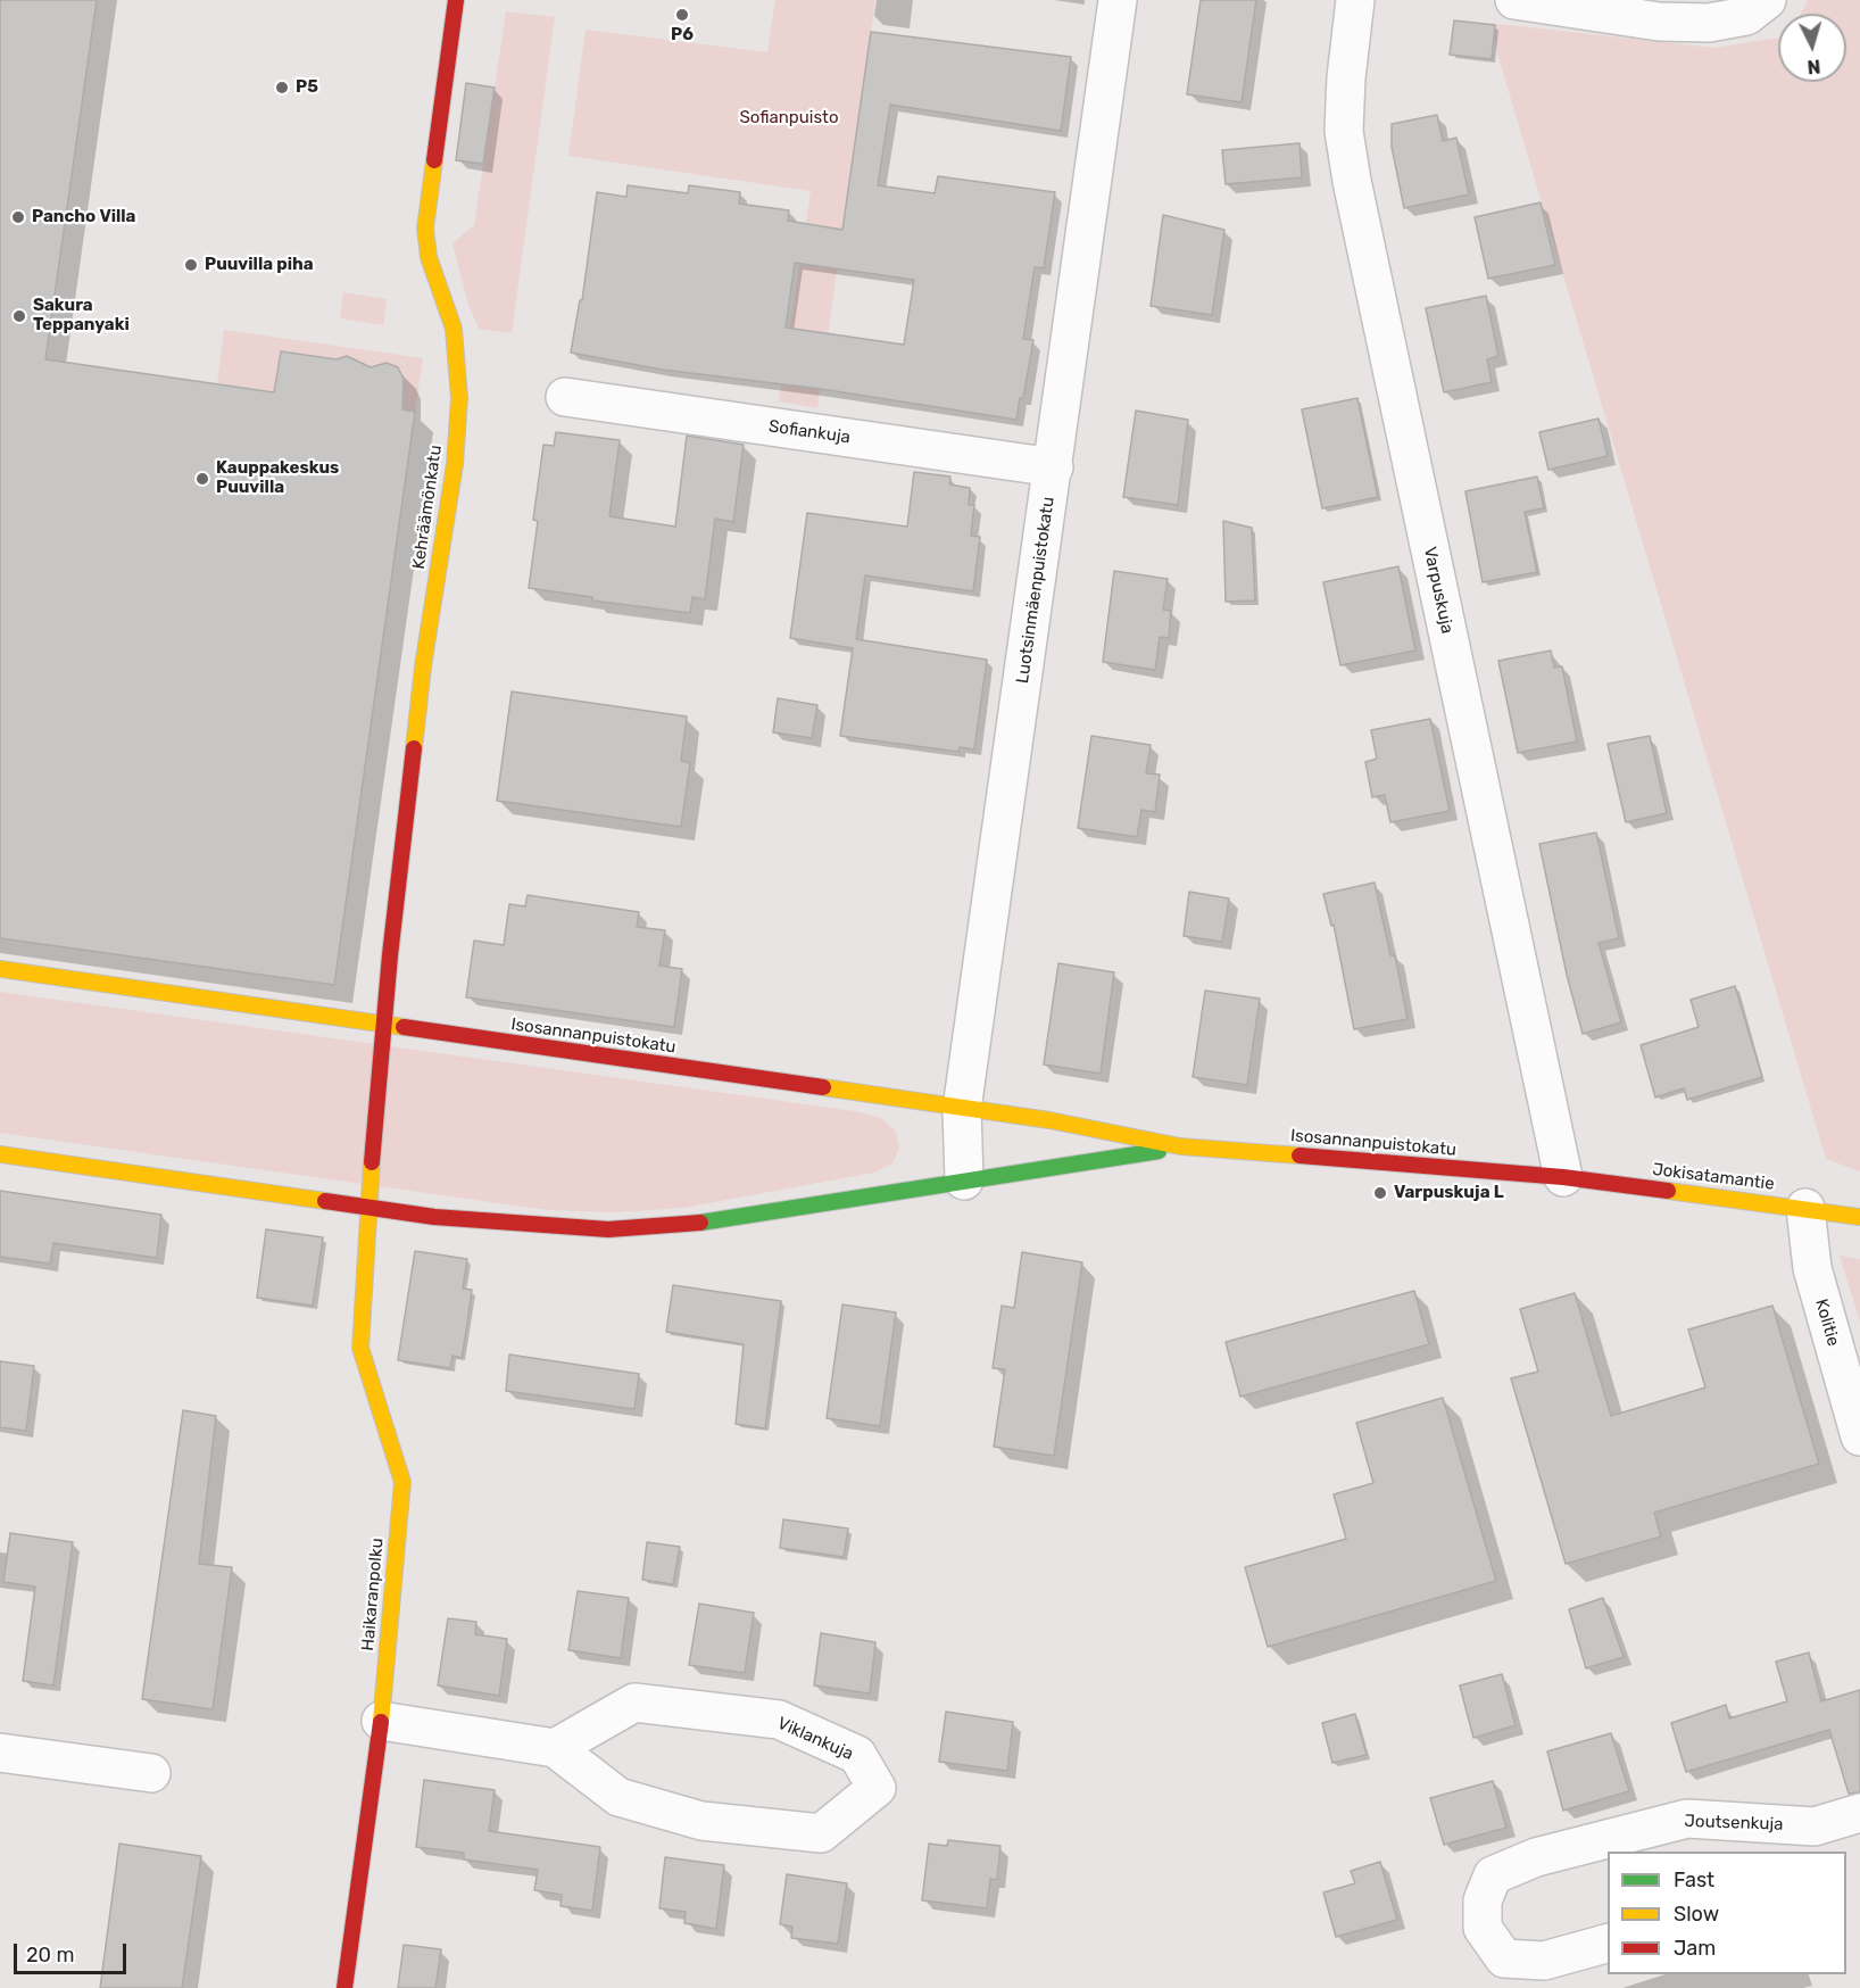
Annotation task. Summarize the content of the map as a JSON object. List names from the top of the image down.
{
  "streets": {
    "street": [
      "Sofiankuja",
      "Kehräämönkatu",
      "Luotsinmäenpuistokatu",
      "Varpuskuja",
      "Isosannanpuistokatu",
      "Jokisatamantie",
      "Kolitie",
      "Haikaranpolku",
      "Viklankuja",
      "Joutsenkuja"
    ]
  },
  "crossings": [
    ["Sofiankuja", "Luotsinmäenpuistokatu"],
    ["Kehräämönkatu", "Isosannanpuistokatu"],
    ["Kehräämönkatu", "Haikaranpolku"],
    ["Luotsinmäenpuistokatu", "Isosannanpuistokatu"],
    ["Varpuskuja", "Isosannanpuistokatu"],
    ["Varpuskuja", "Jokisatamantie"],
    ["Isosannanpuistokatu", "Jokisatamantie"],
    ["Isosannanpuistokatu", "Haikaranpolku"],
    ["Jokisatamantie", "Kolitie"],
    ["Haikaranpolku", "Viklankuja"]
  ],
  "parks": ["Sofianpuisto"],
  "places": [
    "P6",
    "P5",
    "Pancho Villa",
    "Puuvilla piha",
    "Sakura Teppanyaki",
    "Kauppakeskus Puuvilla",
    "Varpuskuja L"
  ],
  "legend": ["Fast", "Slow", "Jam"],
  "scale_bar": "20 m",
  "north": "bottom"
}
